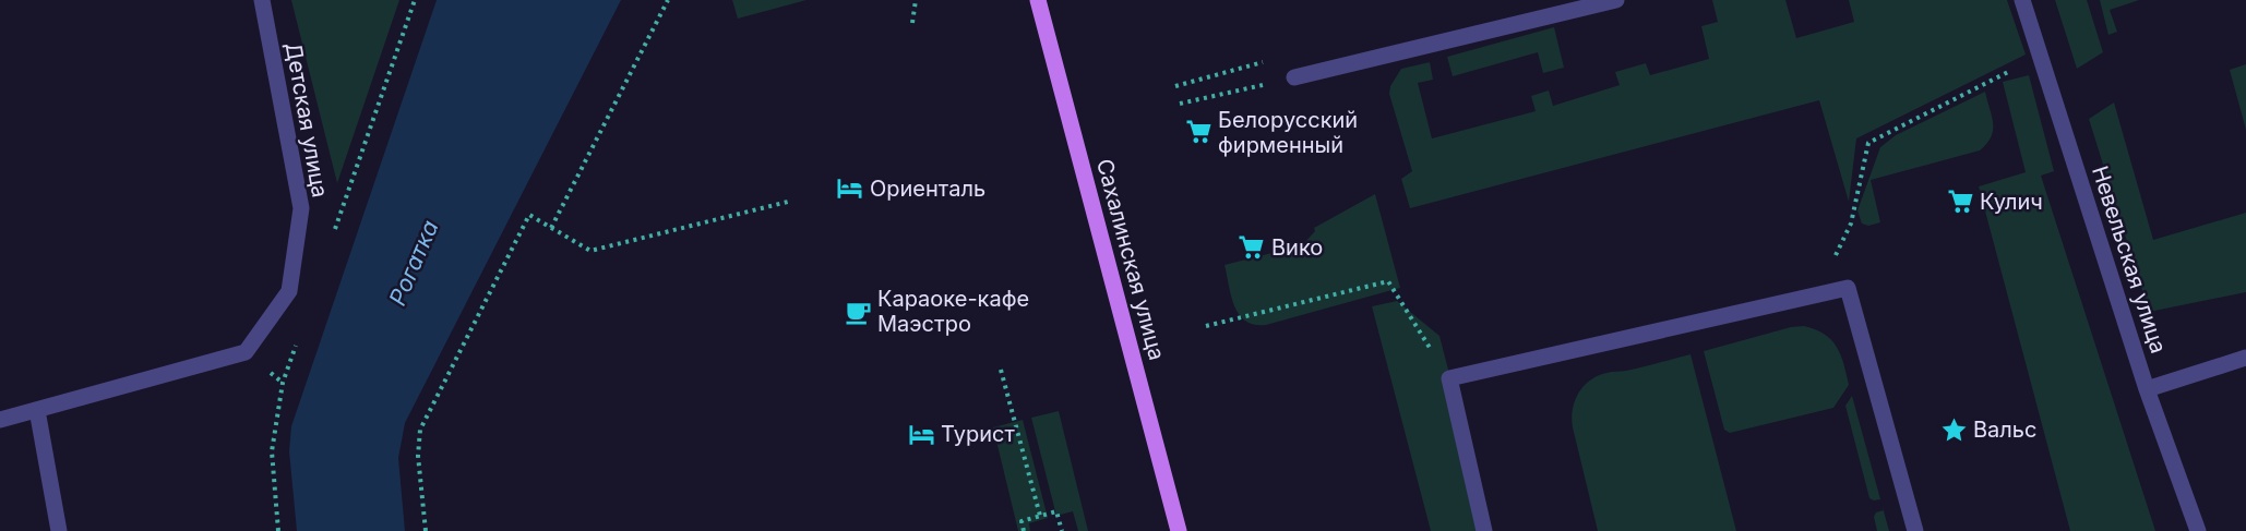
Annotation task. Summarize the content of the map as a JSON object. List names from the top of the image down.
{
  "streets": {
    "main road": ["Сахалинская улица"],
    "street": ["Детская улица", "Невельская улица"]
  },
  "water": ["Рогатка"],
  "places": {
    "supermarket": ["Белорусский фирменный", "Кулич", "Вико"],
    "hotel": ["Ориенталь", "Турист"],
    "cafe": ["Караоке-кафе Маэстро"],
    "place": ["Вальс"]
  }
}
